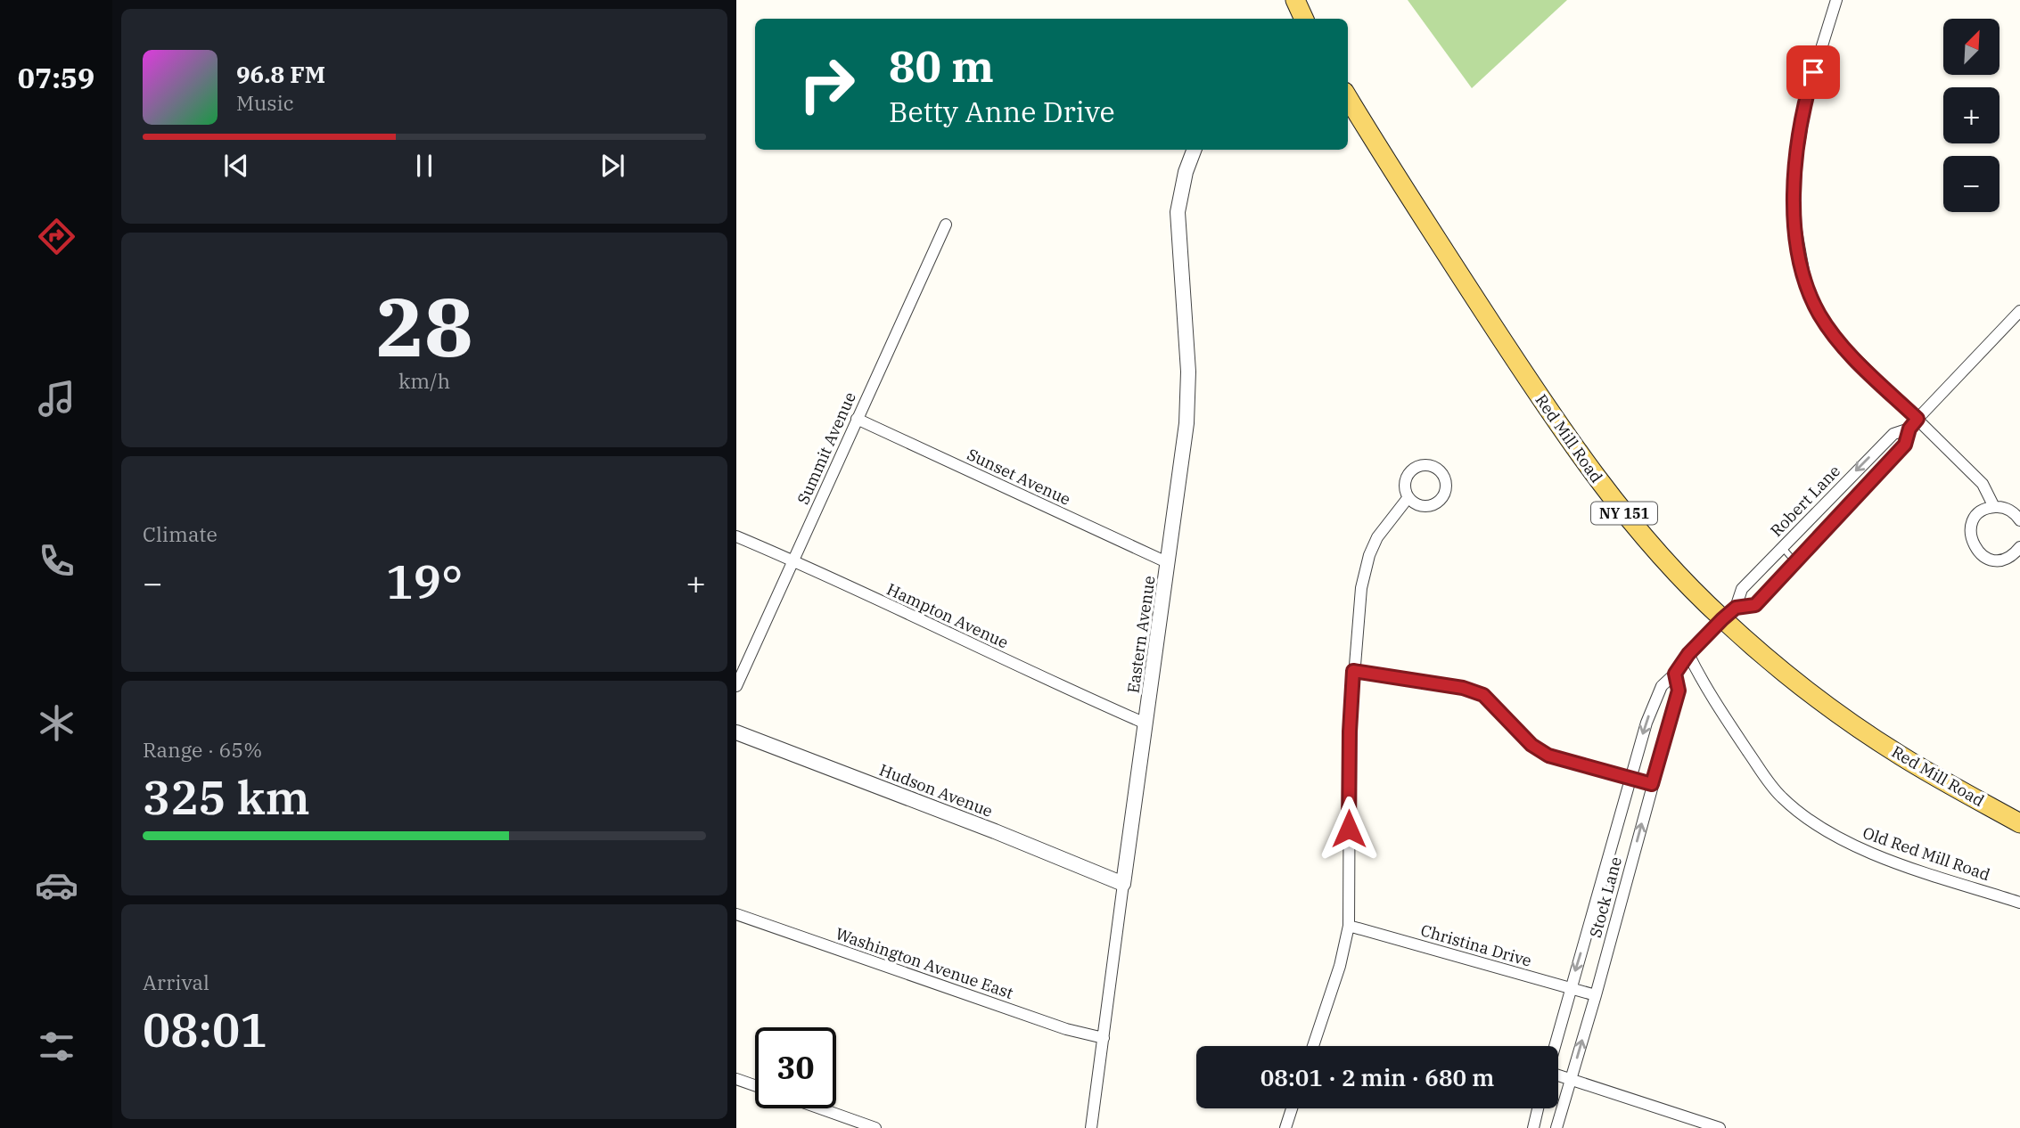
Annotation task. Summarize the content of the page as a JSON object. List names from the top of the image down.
{
  "streets": {
    "main road": ["Red Mill Road", "NY 151"],
    "street": [
      "Summit Avenue",
      "Sunset Avenue",
      "Robert Lane",
      "Hampton Avenue",
      "Eastern Avenue",
      "Hudson Avenue",
      "Old Red Mill Road",
      "Stock Lane",
      "Christina Drive",
      "Washington Avenue East"
    ]
  },
  "crossings": [
    ["Red Mill Road", "Robert Lane"],
    ["Red Mill Road", "Stock Lane"],
    ["Summit Avenue", "Sunset Avenue"],
    ["Summit Avenue", "Hampton Avenue"],
    ["Sunset Avenue", "Eastern Avenue"],
    ["Robert Lane", "Stock Lane"],
    ["Hampton Avenue", "Eastern Avenue"],
    ["Eastern Avenue", "Hudson Avenue"],
    ["Eastern Avenue", "Washington Avenue East"],
    ["Old Red Mill Road", "Stock Lane"],
    ["Stock Lane", "Christina Drive"]
  ],
  "north": "top right",
  "page": {
    "tabs": "07:59",
    "map_buttons": ["+", "−"],
    "turn": ["80 m", "Betty Anne Drive"],
    "song": ["96.8 FM", "Music"],
    "tile": [
      ["28", "km/h"],
      "Climate",
      ["Range · 65%", "325 km"],
      ["Arrival", "08:01"]
    ],
    "heat": ["−", "19°", "+"],
    "limit": "30",
    "trip": "08:01 · 2 min · 680 m"
  }
}
